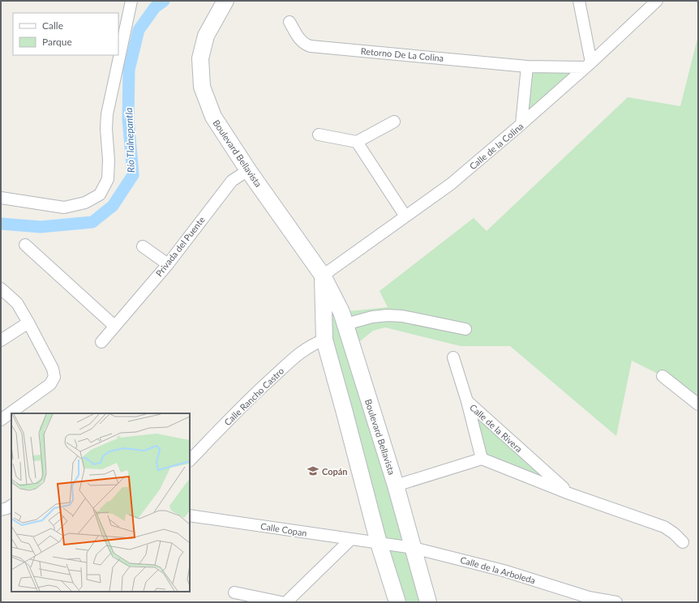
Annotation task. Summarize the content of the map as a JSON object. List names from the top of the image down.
{
  "streets": {
    "main road": ["Boulevard Bellavista"],
    "street": [
      "Retorno De La Colina",
      "Calle de la Colina",
      "Privada del Puente",
      "Calle Rancho Castro",
      "Calle de la Rivera",
      "Calle Copan",
      "Calle de la Arboleda"
    ]
  },
  "crossings": [
    ["Retorno De La Colina", "Calle de la Colina"],
    ["Calle de la Colina", "Boulevard Bellavista"],
    ["Boulevard Bellavista", "Privada del Puente"],
    ["Boulevard Bellavista", "Calle de la Arboleda"],
    ["Calle Copan", "Calle de la Arboleda"]
  ],
  "water": ["Río Tlalnepantla"],
  "places": {
    "school or university": ["Copán"]
  },
  "legend": ["Calle", "Parque"]
}
